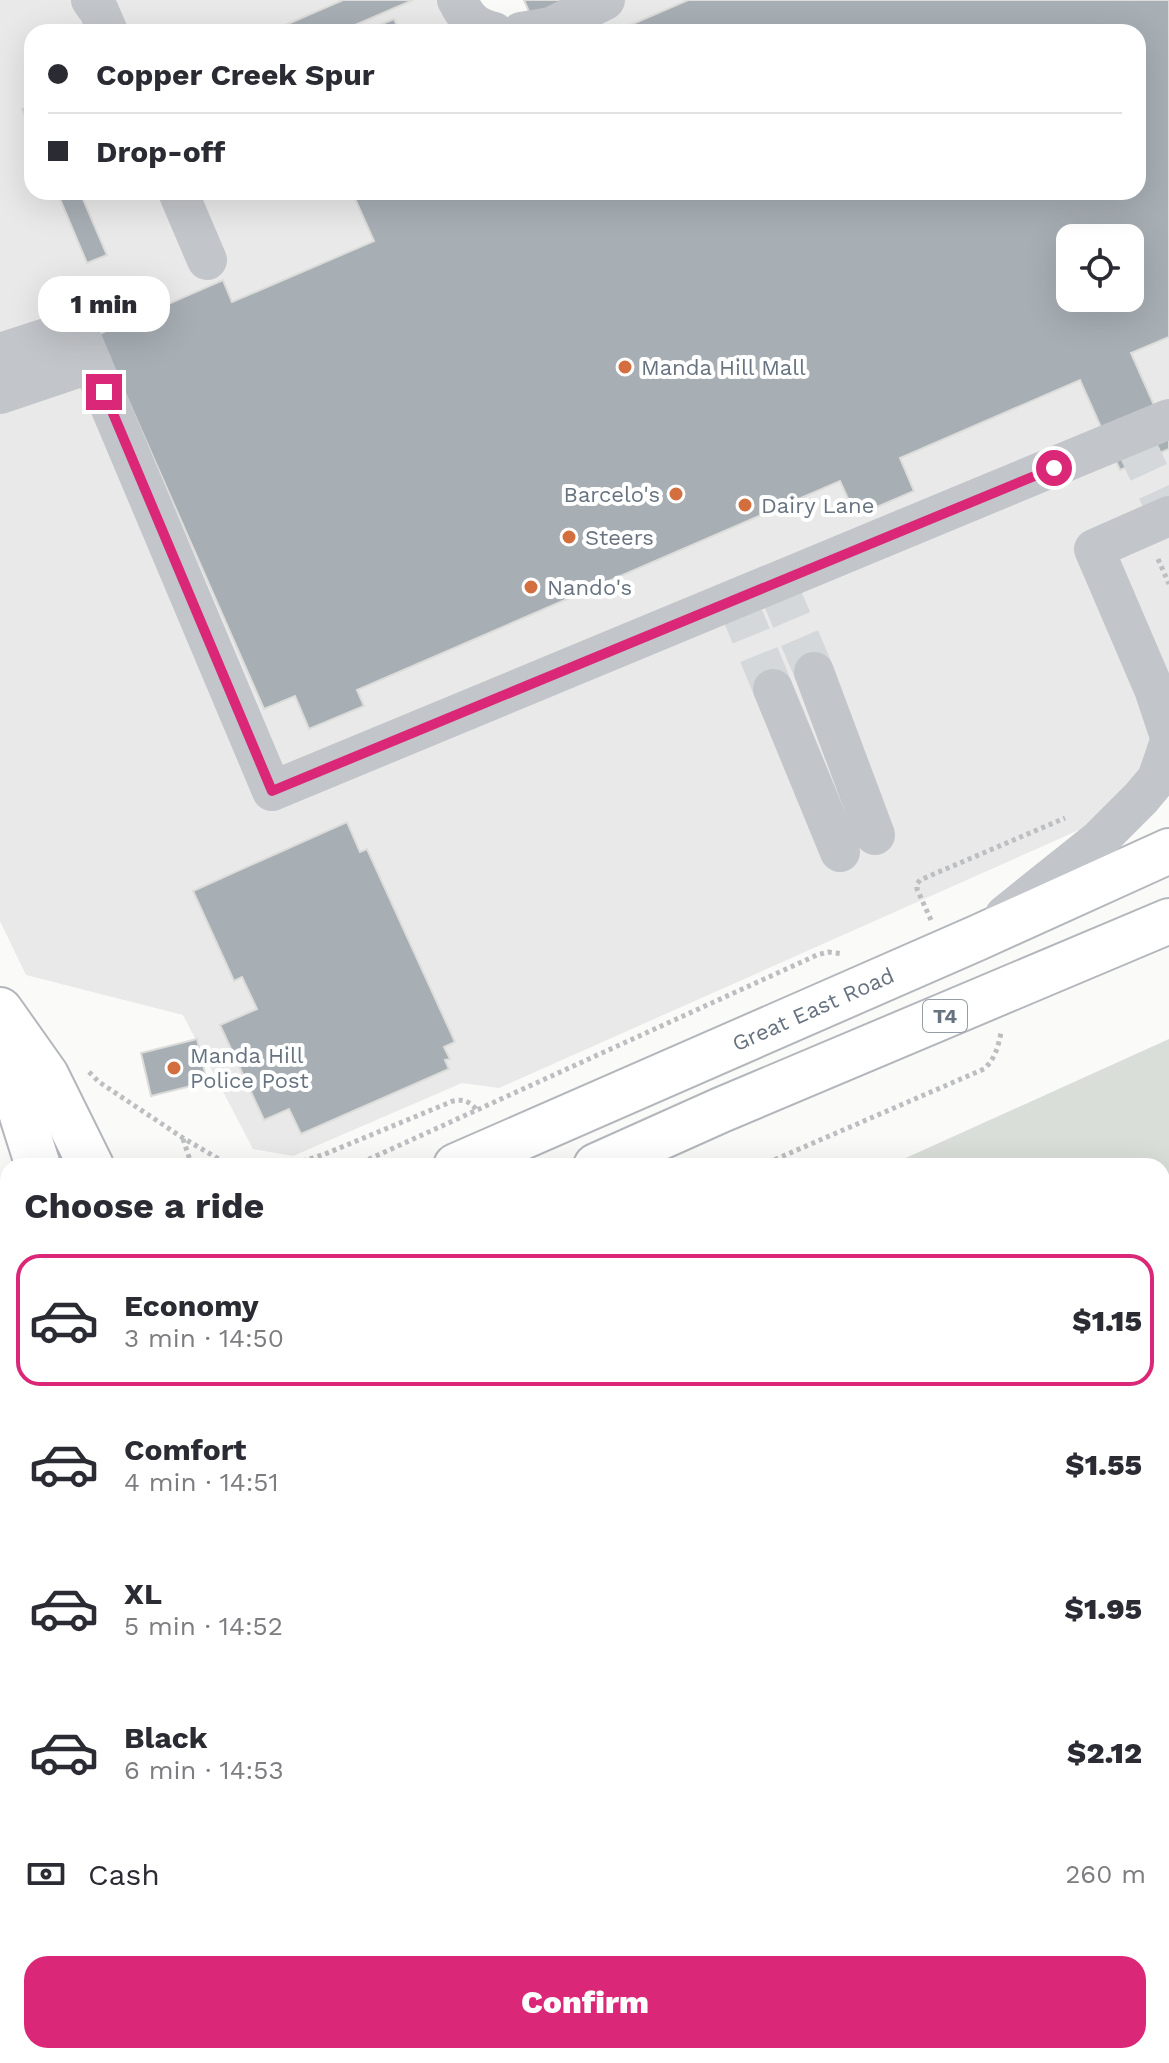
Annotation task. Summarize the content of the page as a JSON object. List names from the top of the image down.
{
  "streets": {
    "main road": ["Great East Road", "T4"]
  },
  "places": [
    "Manda Hill Mall",
    "Barcelo's",
    "Dairy Lane",
    "Steers",
    "Nando's",
    "Manda Hill Police Post"
  ],
  "page": {
    "banner": ["Copper Creek Spur", "Drop-off"],
    "bubble": "1 min",
    "heading": "Choose a ride",
    "list": [
      {
        "name": "Economy",
        "note": "3 min · 14:50",
        "value": "$1.15"
      },
      {
        "name": "Comfort",
        "note": "4 min · 14:51",
        "value": "$1.55"
      },
      {
        "name": "XL",
        "note": "5 min · 14:52",
        "value": "$1.95"
      },
      {
        "name": "Black",
        "note": "6 min · 14:53",
        "value": "$2.12"
      }
    ],
    "pay": ["Cash", "260 m"],
    "buttons": "Confirm"
  }
}
